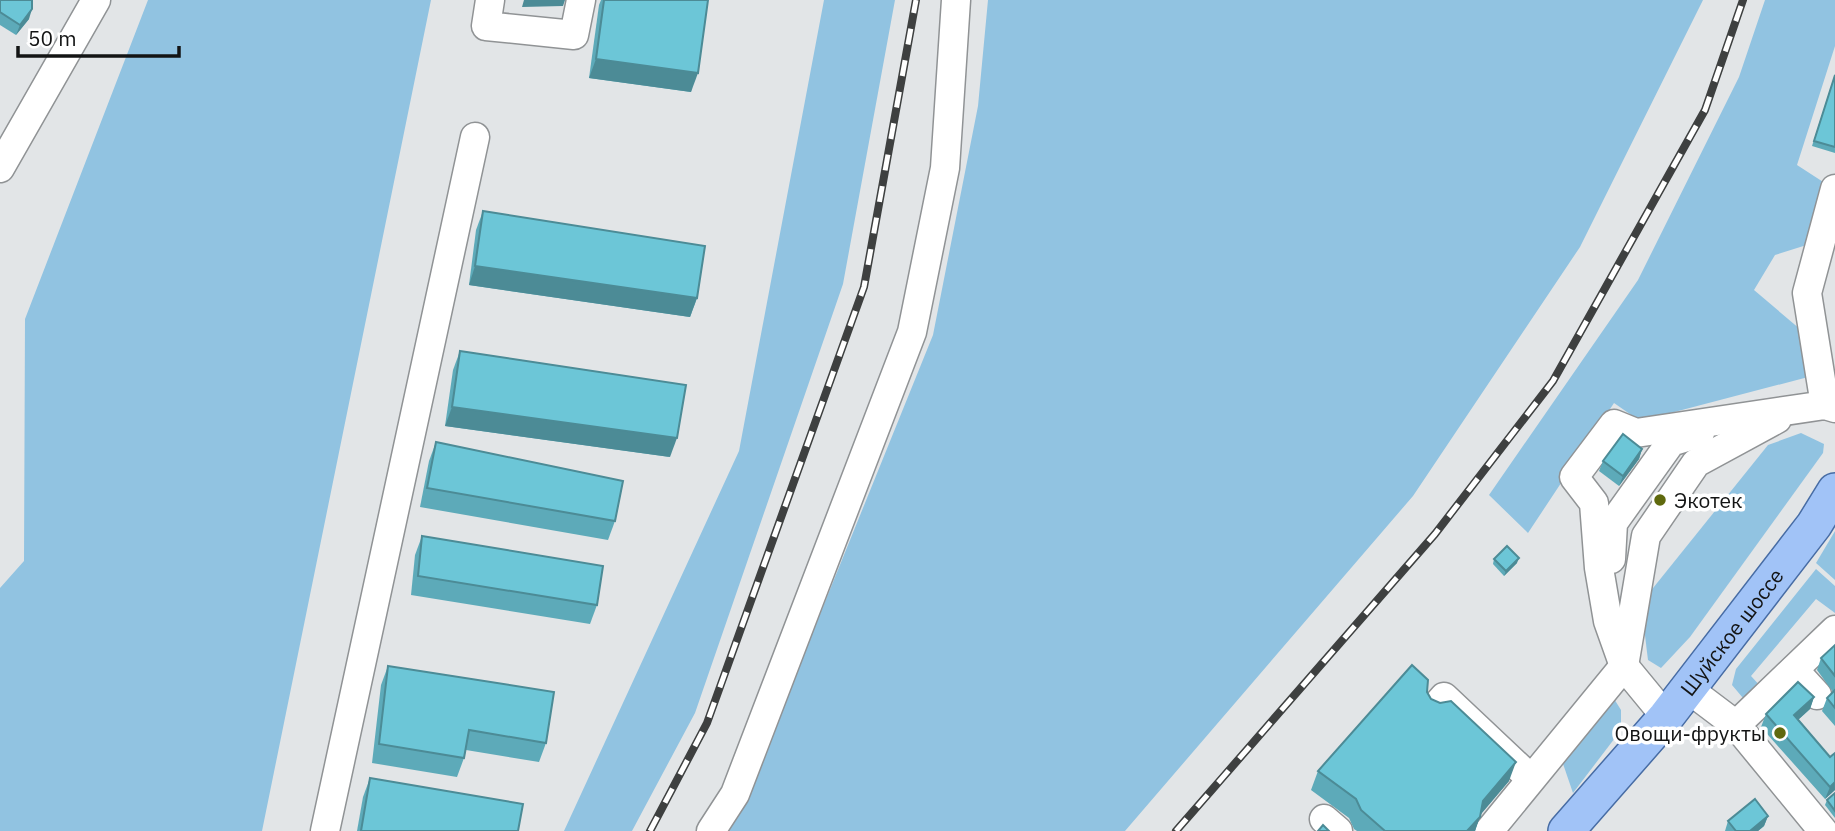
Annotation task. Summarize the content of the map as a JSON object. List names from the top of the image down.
{
  "streets": {
    "main road": ["Шуйское шоссе"]
  },
  "places": ["Экотек", "Овощи-фрукты"],
  "scale_bar": "50 m"
}
